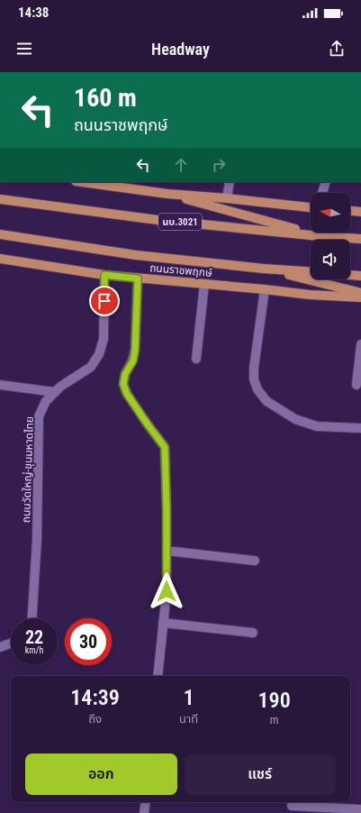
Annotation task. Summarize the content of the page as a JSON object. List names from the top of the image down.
{
  "streets": {
    "main road": ["นบ.3021", "ถนนราชพฤกษ์"],
    "street": ["ถนนวัดใหญ่-ขุนมหาดไทย"]
  },
  "crossings": [
    ["ถนนราชพฤกษ์", "ถนนวัดใหญ่-ขุนมหาดไทย"]
  ],
  "north": "left",
  "page": {
    "status": "14:38",
    "header": "Headway",
    "turn": ["160 m", "ถนนราชพฤกษ์"],
    "speed": "22 km/h",
    "limit": "30",
    "eta": [
      "14:39",
      "ถึง",
      "1",
      "นาที",
      "190",
      "m"
    ],
    "buttons": ["ออก", "แชร์"]
  }
}
